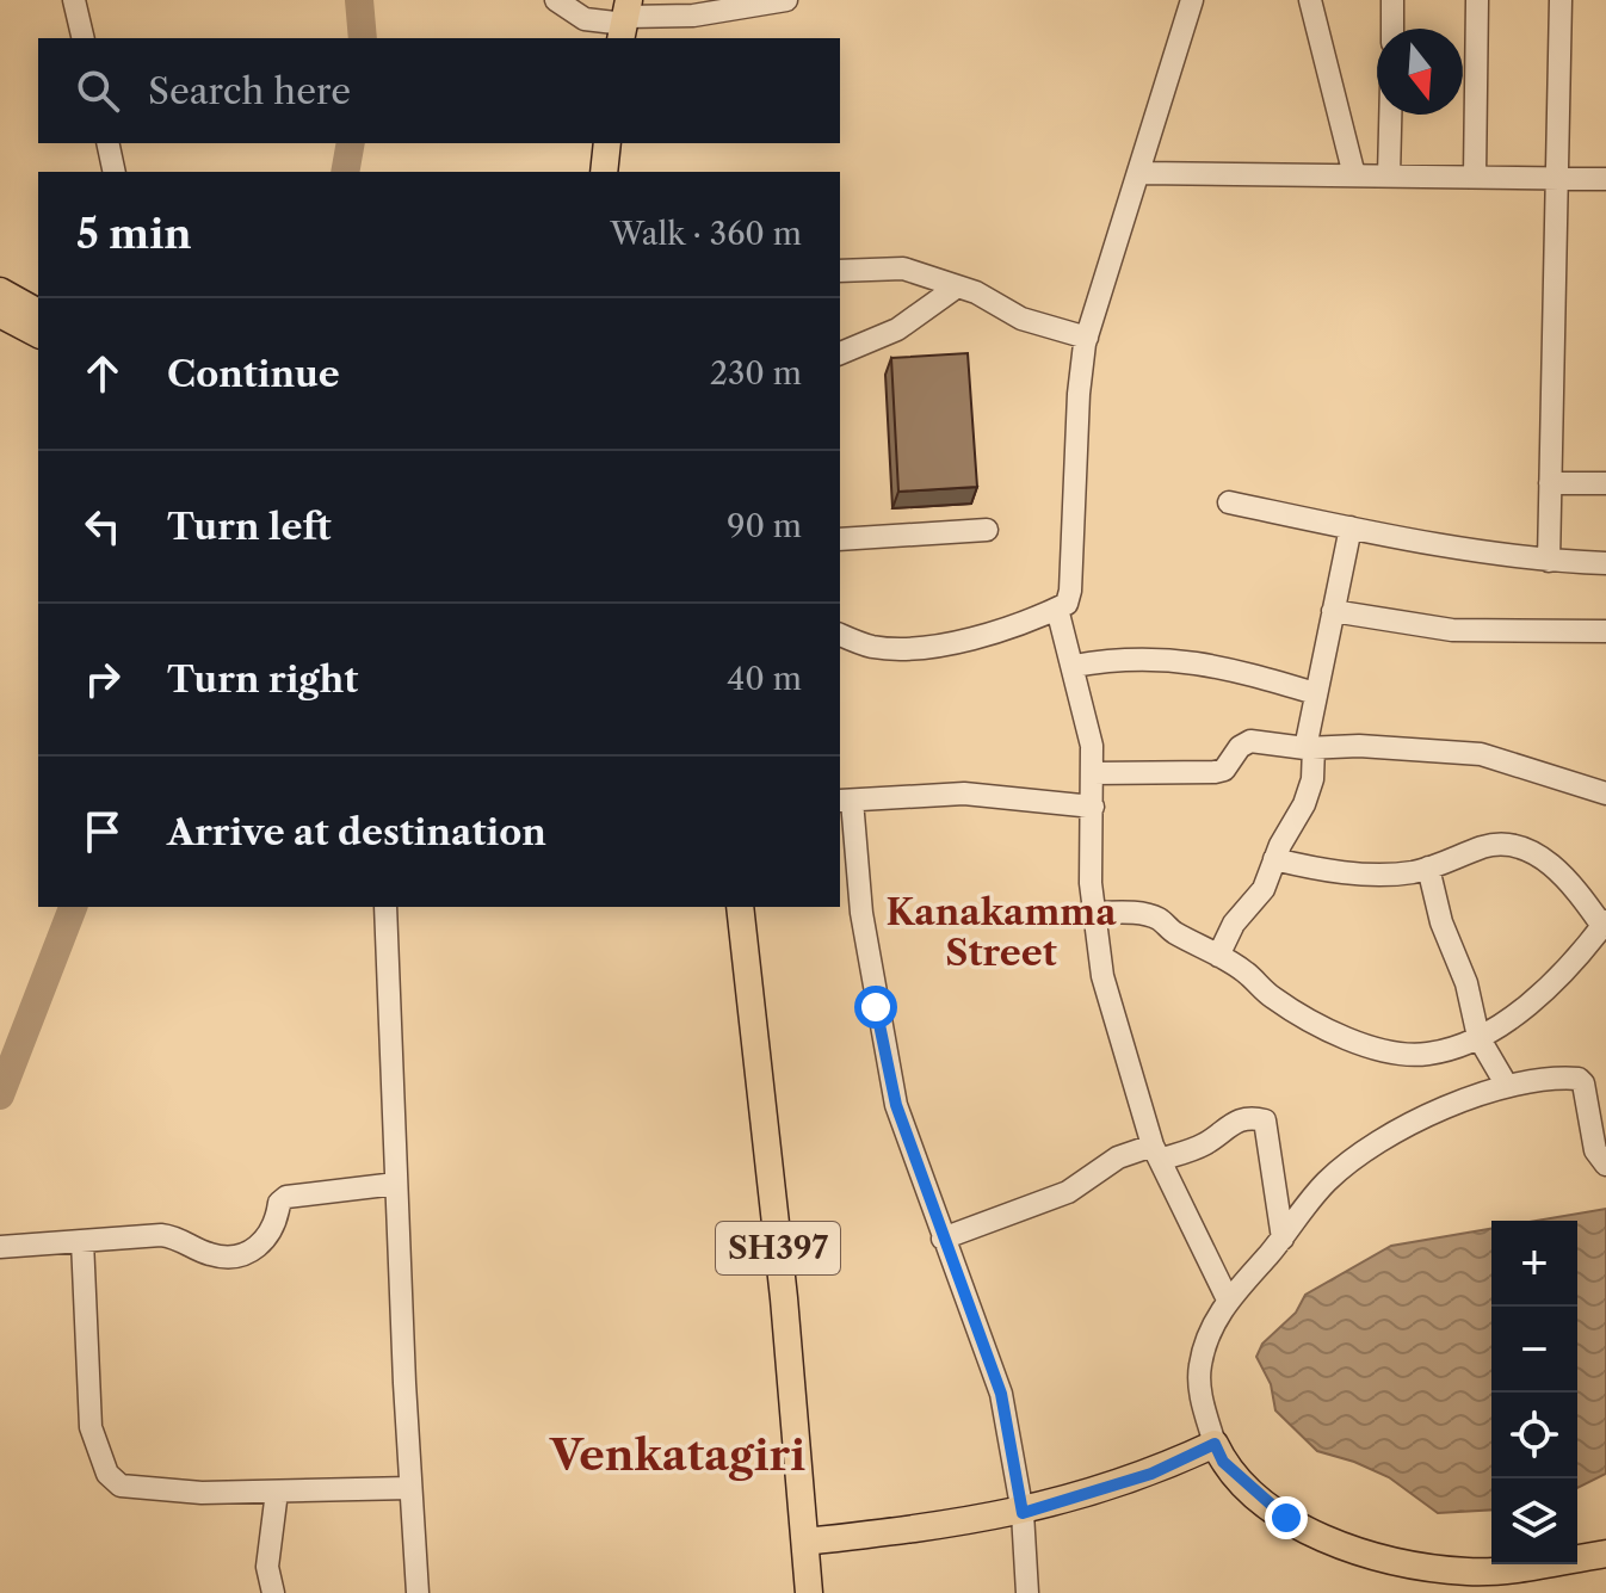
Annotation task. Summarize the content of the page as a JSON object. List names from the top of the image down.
{
  "streets": {
    "main road": ["SH397"]
  },
  "districts": ["Kanakamma Street", "Venkatagiri"],
  "north": "bottom",
  "page": {
    "search": "Search here",
    "heading": ["5 min", "Walk · 360 m"],
    "list": [
      ["Continue", "230 m"],
      ["Turn left", "90 m"],
      ["Turn right", "40 m"],
      "Arrive at destination"
    ],
    "map_buttons": ["+", "−"]
  }
}
